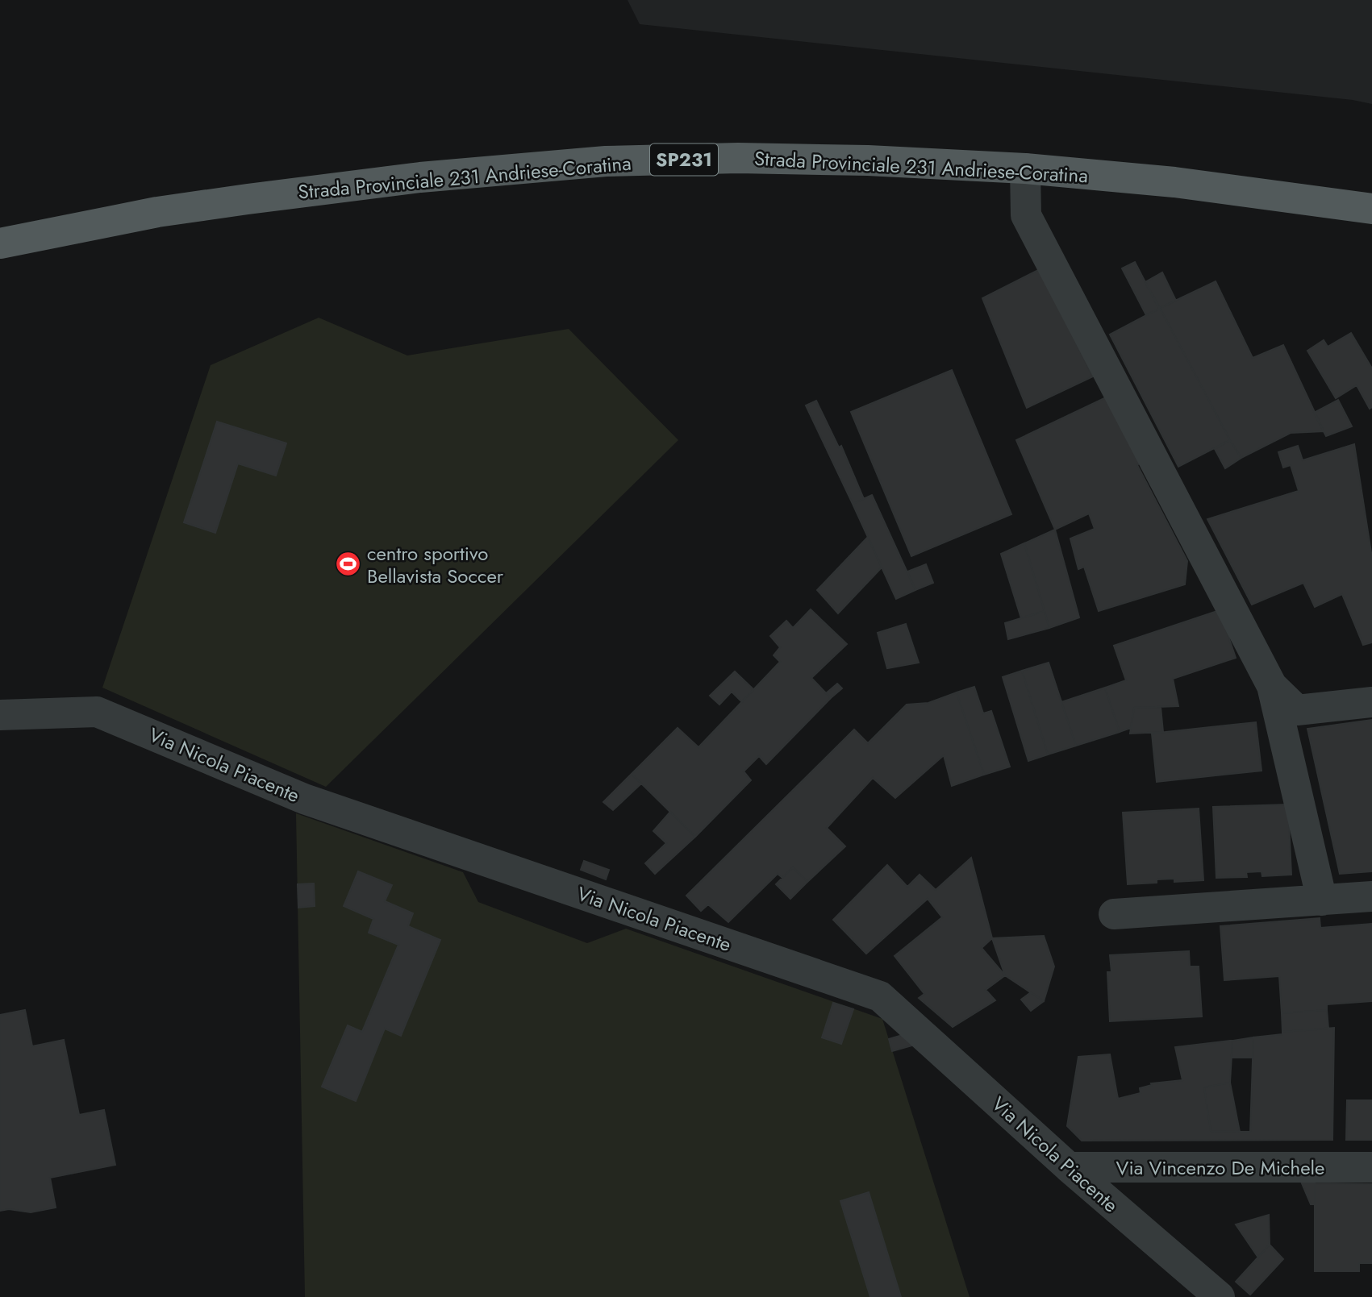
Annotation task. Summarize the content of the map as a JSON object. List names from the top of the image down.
{
  "streets": {
    "main road": ["SP231", "Strada Provinciale 231 Andriese-Coratina"],
    "street": ["Via Nicola Piacente", "Via Vincenzo De Michele"]
  },
  "crossings": [
    ["Via Nicola Piacente", "Via Vincenzo De Michele"]
  ],
  "places": {
    "sports": ["centro sportivo Bellavista Soccer"]
  }
}
